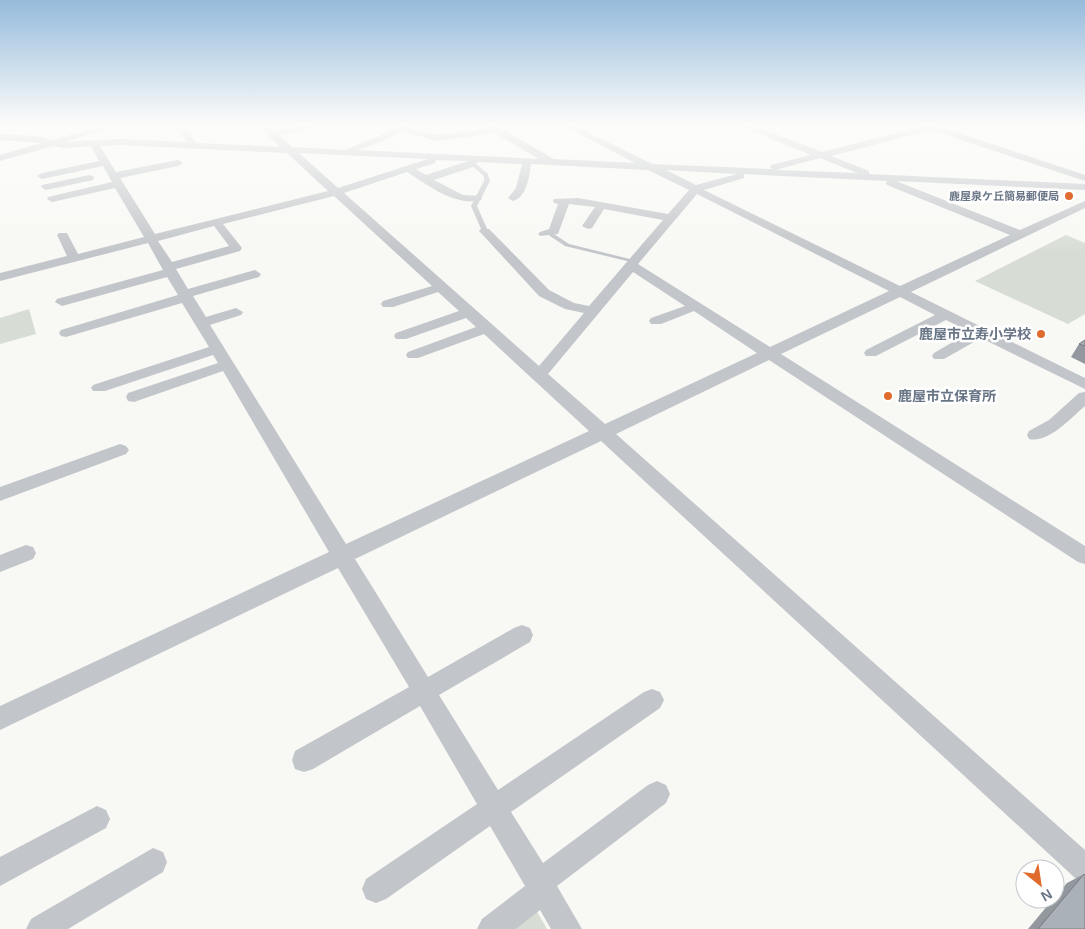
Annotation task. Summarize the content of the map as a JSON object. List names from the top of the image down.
{
  "places": ["鹿屋泉ケ丘簡易郵便局", "鹿屋市立寿小学校", "鹿屋市立保育所"],
  "north": "bottom right"
}
